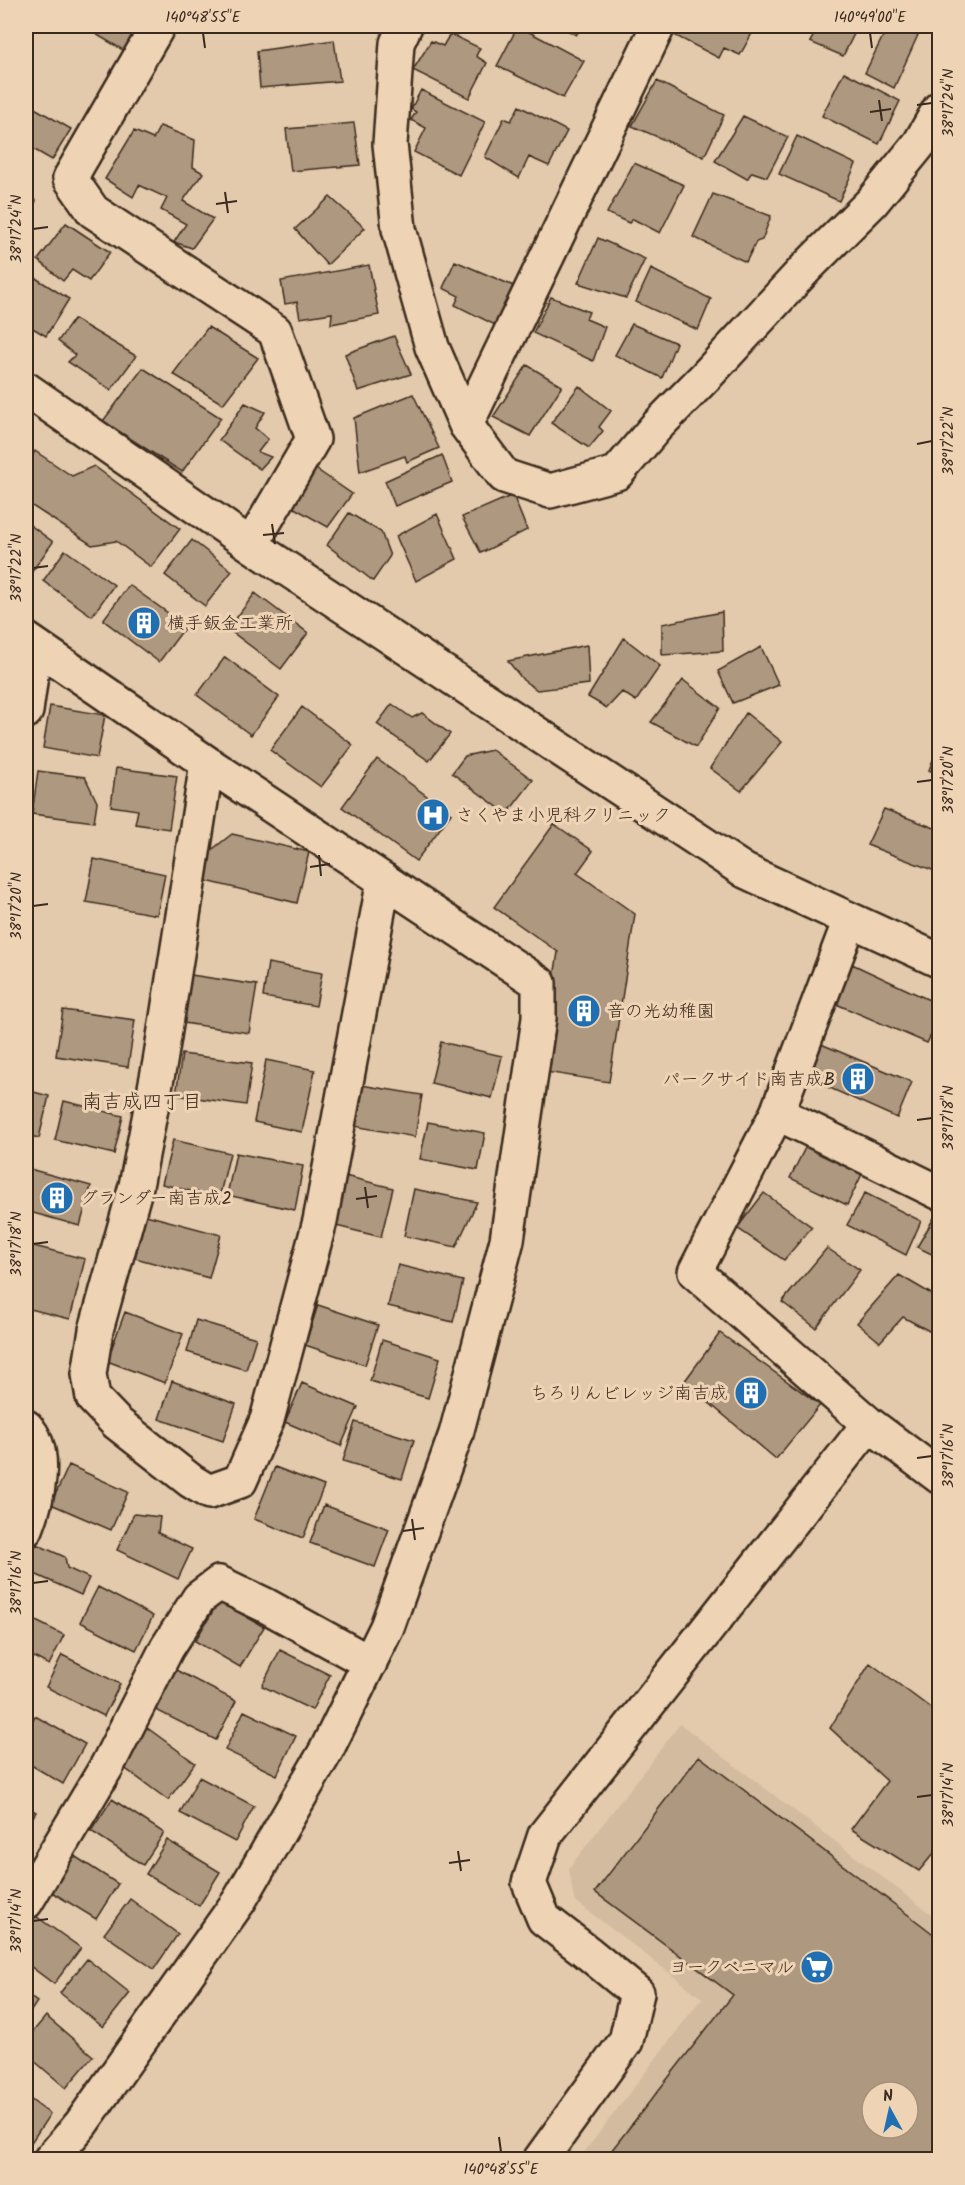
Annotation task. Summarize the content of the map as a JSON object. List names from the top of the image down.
{
  "districts": ["南吉成四丁目"],
  "places": {
    "building": [
      "横手鈑金工業所",
      "音の光幼稚園",
      "パークサイド南吉成B",
      "グランダー南吉成2",
      "ちろりんビレッジ南吉成"
    ],
    "hospital": ["さくやま小児科クリニック"],
    "supermarket": ["ヨークベニマル"]
  },
  "north": "top",
  "coordinates": [
    "140°48'55\"E",
    "140°49'00\"E",
    "38°17'24\"N",
    "38°17'22\"N",
    "38°17'20\"N",
    "38°17'18\"N",
    "38°17'16\"N",
    "38°17'14\"N"
  ]
}
